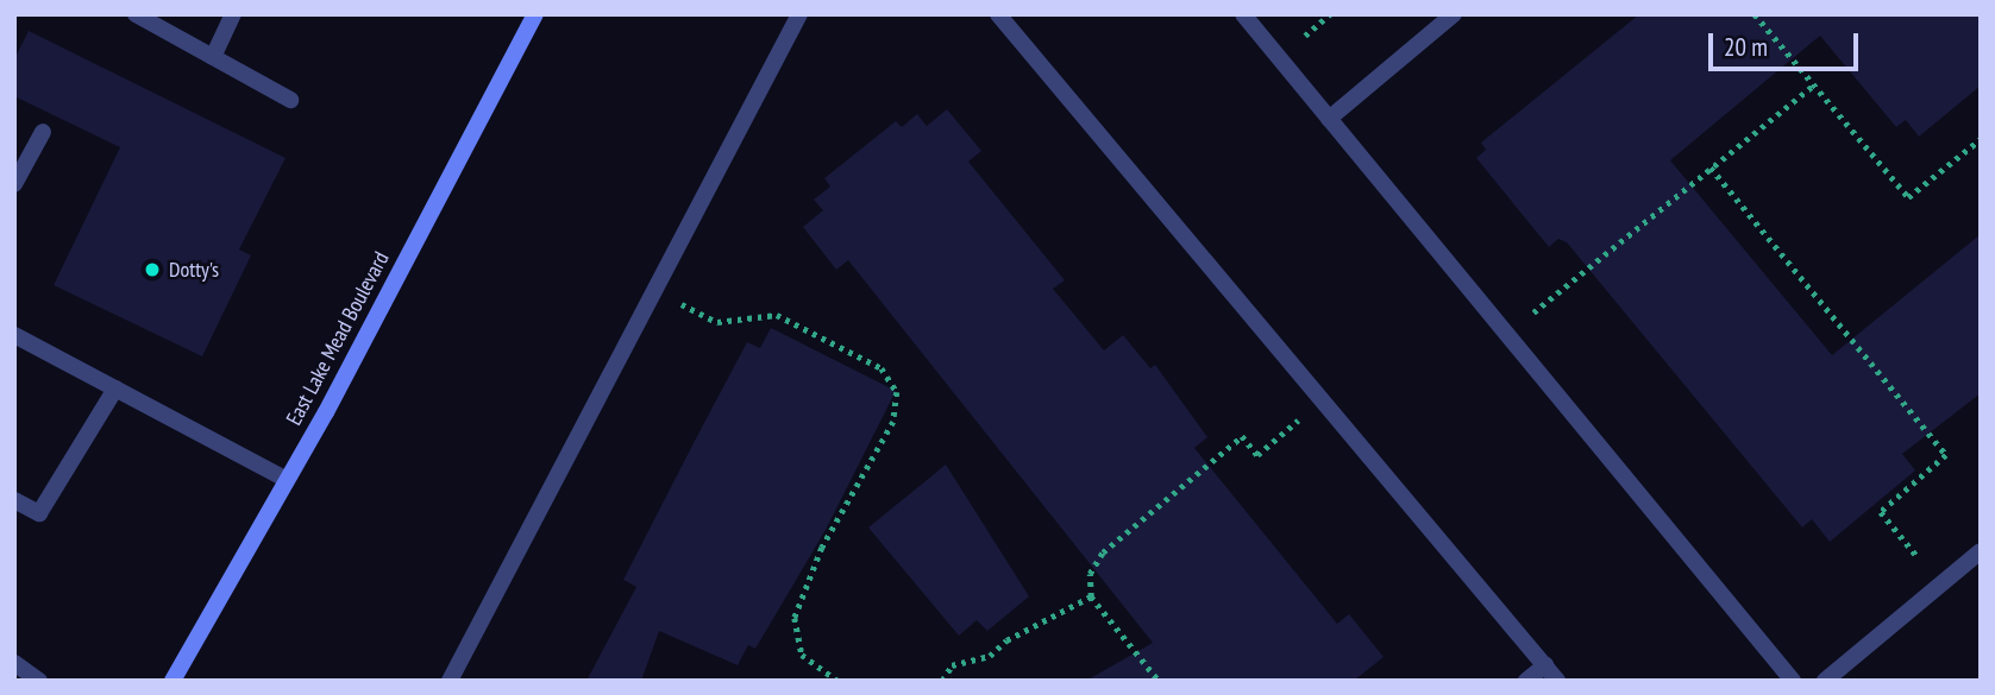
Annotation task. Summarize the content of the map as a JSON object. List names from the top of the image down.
{
  "streets": {
    "main road": ["East Lake Mead Boulevard"]
  },
  "places": ["Dotty's"],
  "scale_bar": "20 m"
}
